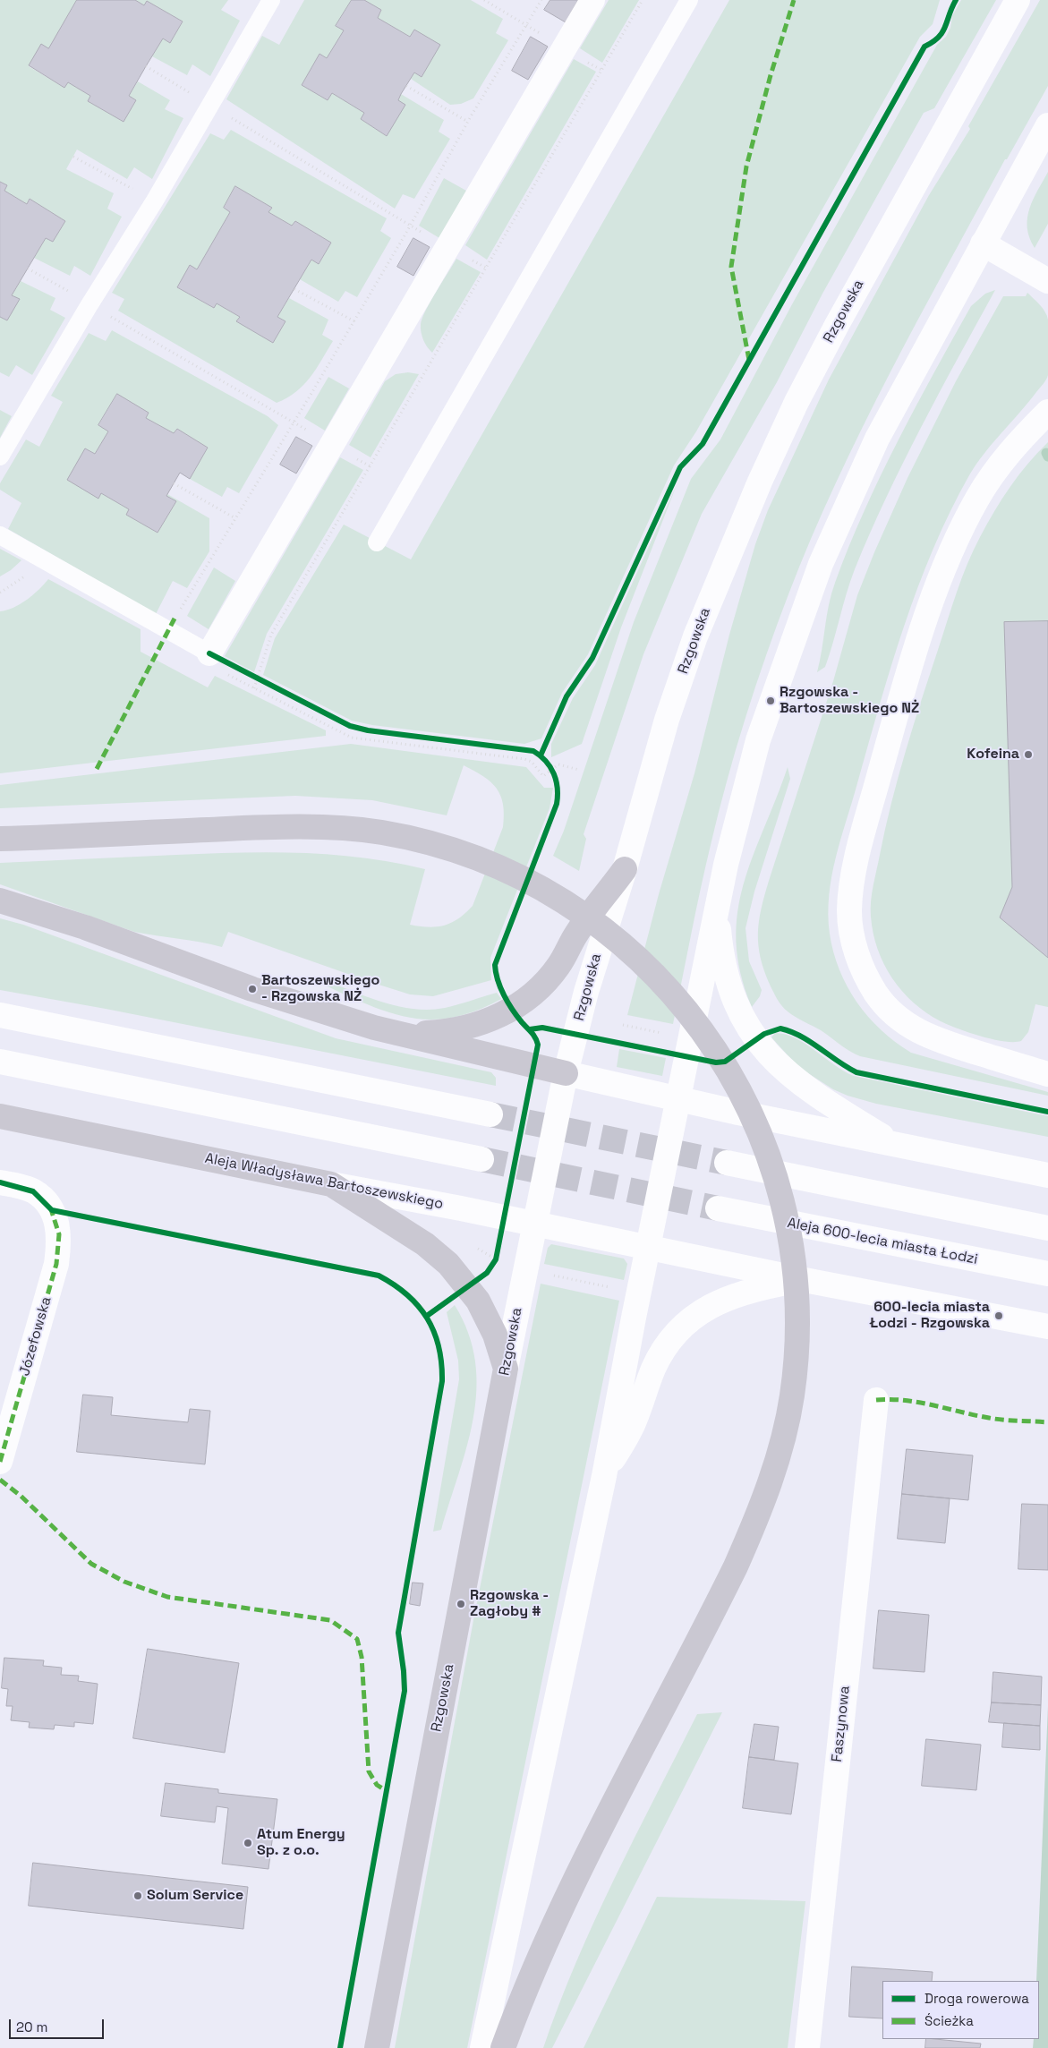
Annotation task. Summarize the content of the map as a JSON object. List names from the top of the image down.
{
  "streets": {
    "main road": [
      "Rzgowska",
      "Aleja Władysława Bartoszewskiego",
      "Aleja 600-lecia miasta Łodzi",
      "Józefowska",
      "Faszynowa"
    ]
  },
  "crossings": [
    ["Rzgowska", "Aleja Władysława Bartoszewskiego"]
  ],
  "places": [
    "Rzgowska - Bartoszewskiego NŻ",
    "Kofeina",
    "Bartoszewskiego - Rzgowska NŻ",
    "600-lecia miasta Łodzi - Rzgowska",
    "Rzgowska - Zagłoby #",
    "Atum Energy Sp. z o.o.",
    "Solum Service"
  ],
  "legend": ["Droga rowerowa", "Ścieżka"],
  "scale_bar": "20 m"
}
